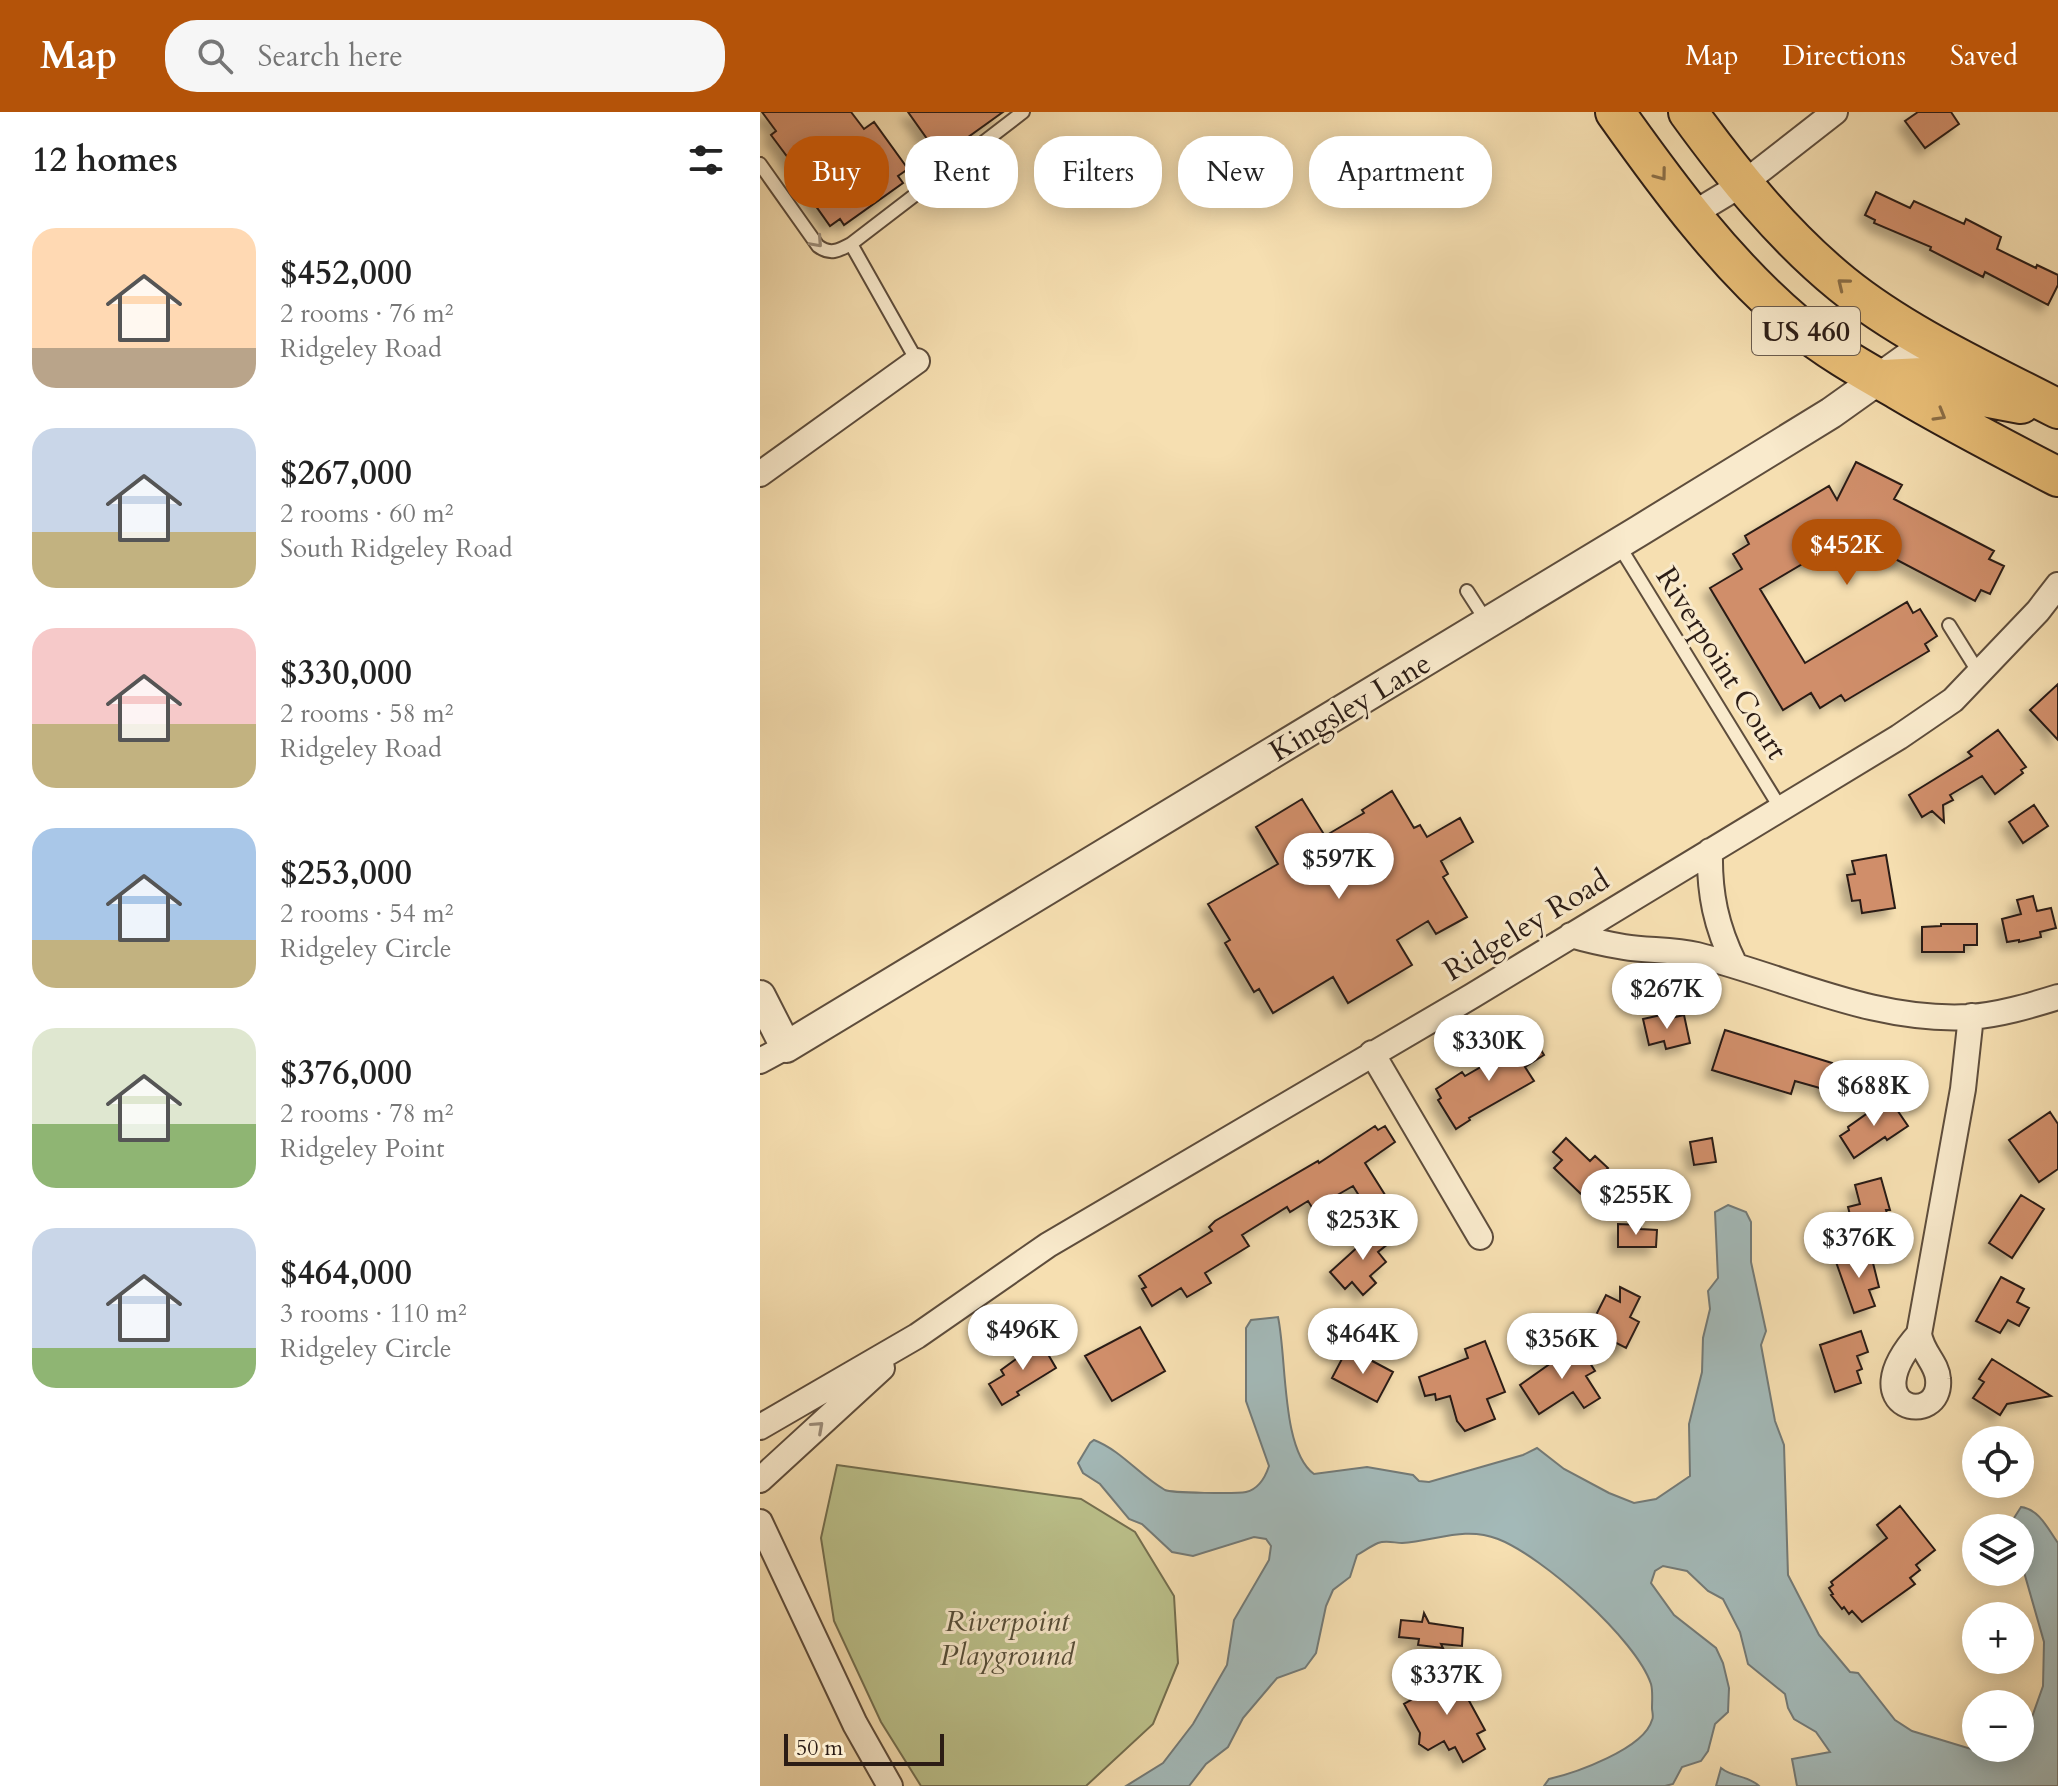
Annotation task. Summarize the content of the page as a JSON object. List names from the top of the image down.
{
  "streets": {
    "main road": ["US 460"],
    "street": ["Kingsley Lane", "Ridgeley Road"],
    "lane": ["Riverpoint Court"]
  },
  "crossings": [
    ["US 460", "Kingsley Lane"],
    ["Riverpoint Court", "Kingsley Lane"],
    ["Riverpoint Court", "Ridgeley Road"]
  ],
  "parks": ["Riverpoint Playground"],
  "scale_bar": "50 m",
  "page": {
    "header": "Map",
    "search": "Search here",
    "nav": ["Map", "Directions", "Saved"],
    "heading": "12 homes",
    "chip": [
      "Buy",
      "Rent",
      "Filters",
      "New",
      "Apartment"
    ],
    "list": [
      {
        "name": "$452,000",
        "note": "2 rooms · 76 m² · Ridgeley Road"
      },
      {
        "name": "$267,000",
        "note": "2 rooms · 60 m² · South Ridgeley Road"
      },
      {
        "name": "$330,000",
        "note": "2 rooms · 58 m² · Ridgeley Road"
      },
      {
        "name": "$253,000",
        "note": "2 rooms · 54 m² · Ridgeley Circle"
      },
      {
        "name": "$376,000",
        "note": "2 rooms · 78 m² · Ridgeley Point"
      },
      {
        "name": "$464,000",
        "note": "3 rooms · 110 m² · Ridgeley Circle"
      }
    ],
    "price": [
      "$452K",
      "$597K",
      "$267K",
      "$330K",
      "$688K",
      "$255K",
      "$253K",
      "$376K",
      "$496K",
      "$464K",
      "$356K",
      "$337K"
    ],
    "map_buttons": ["+", "−"],
    "scale": "50 m"
  }
}
